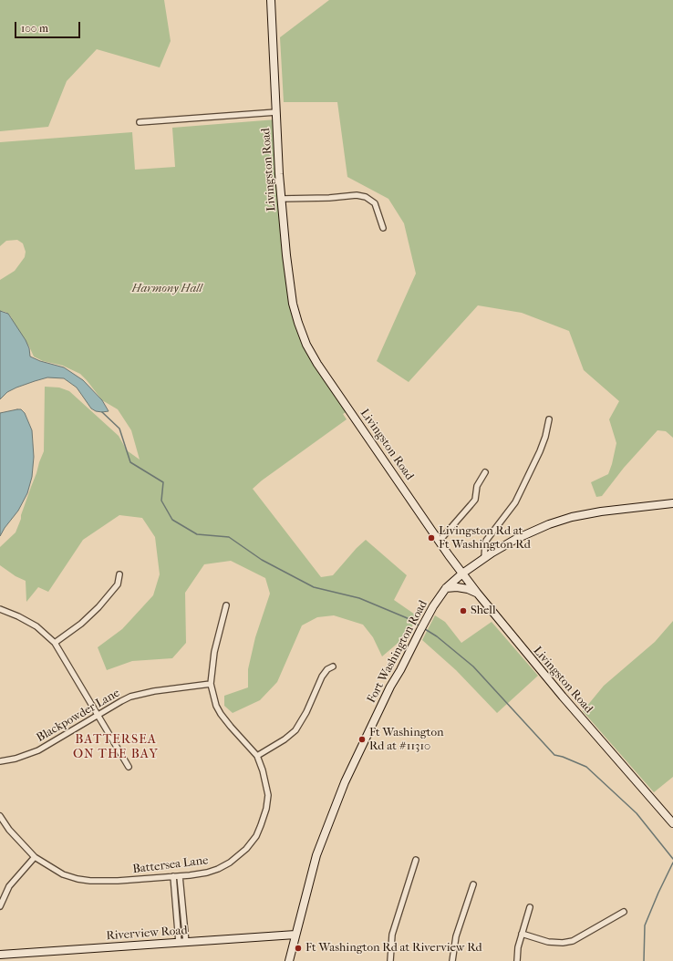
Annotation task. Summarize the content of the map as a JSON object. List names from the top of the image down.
{
  "streets": {
    "main road": ["Livingston Road", "Fort Washington Road", "Riverview Road"],
    "street": ["Blackpowder Lane", "Battersea Lane"]
  },
  "crossings": [
    ["Livingston Road", "Fort Washington Road"],
    ["Fort Washington Road", "Riverview Road"],
    ["Blackpowder Lane", "Battersea Lane"]
  ],
  "districts": ["BATTERSEA ON THE BAY"],
  "parks": ["Harmony Hall"],
  "places": [
    "Livingston Rd at Ft Washington Rd",
    "Shell",
    "Ft Washington Rd at #11310",
    "Ft Washington Rd at Riverview Rd"
  ],
  "scale_bar": "100 m"
}
